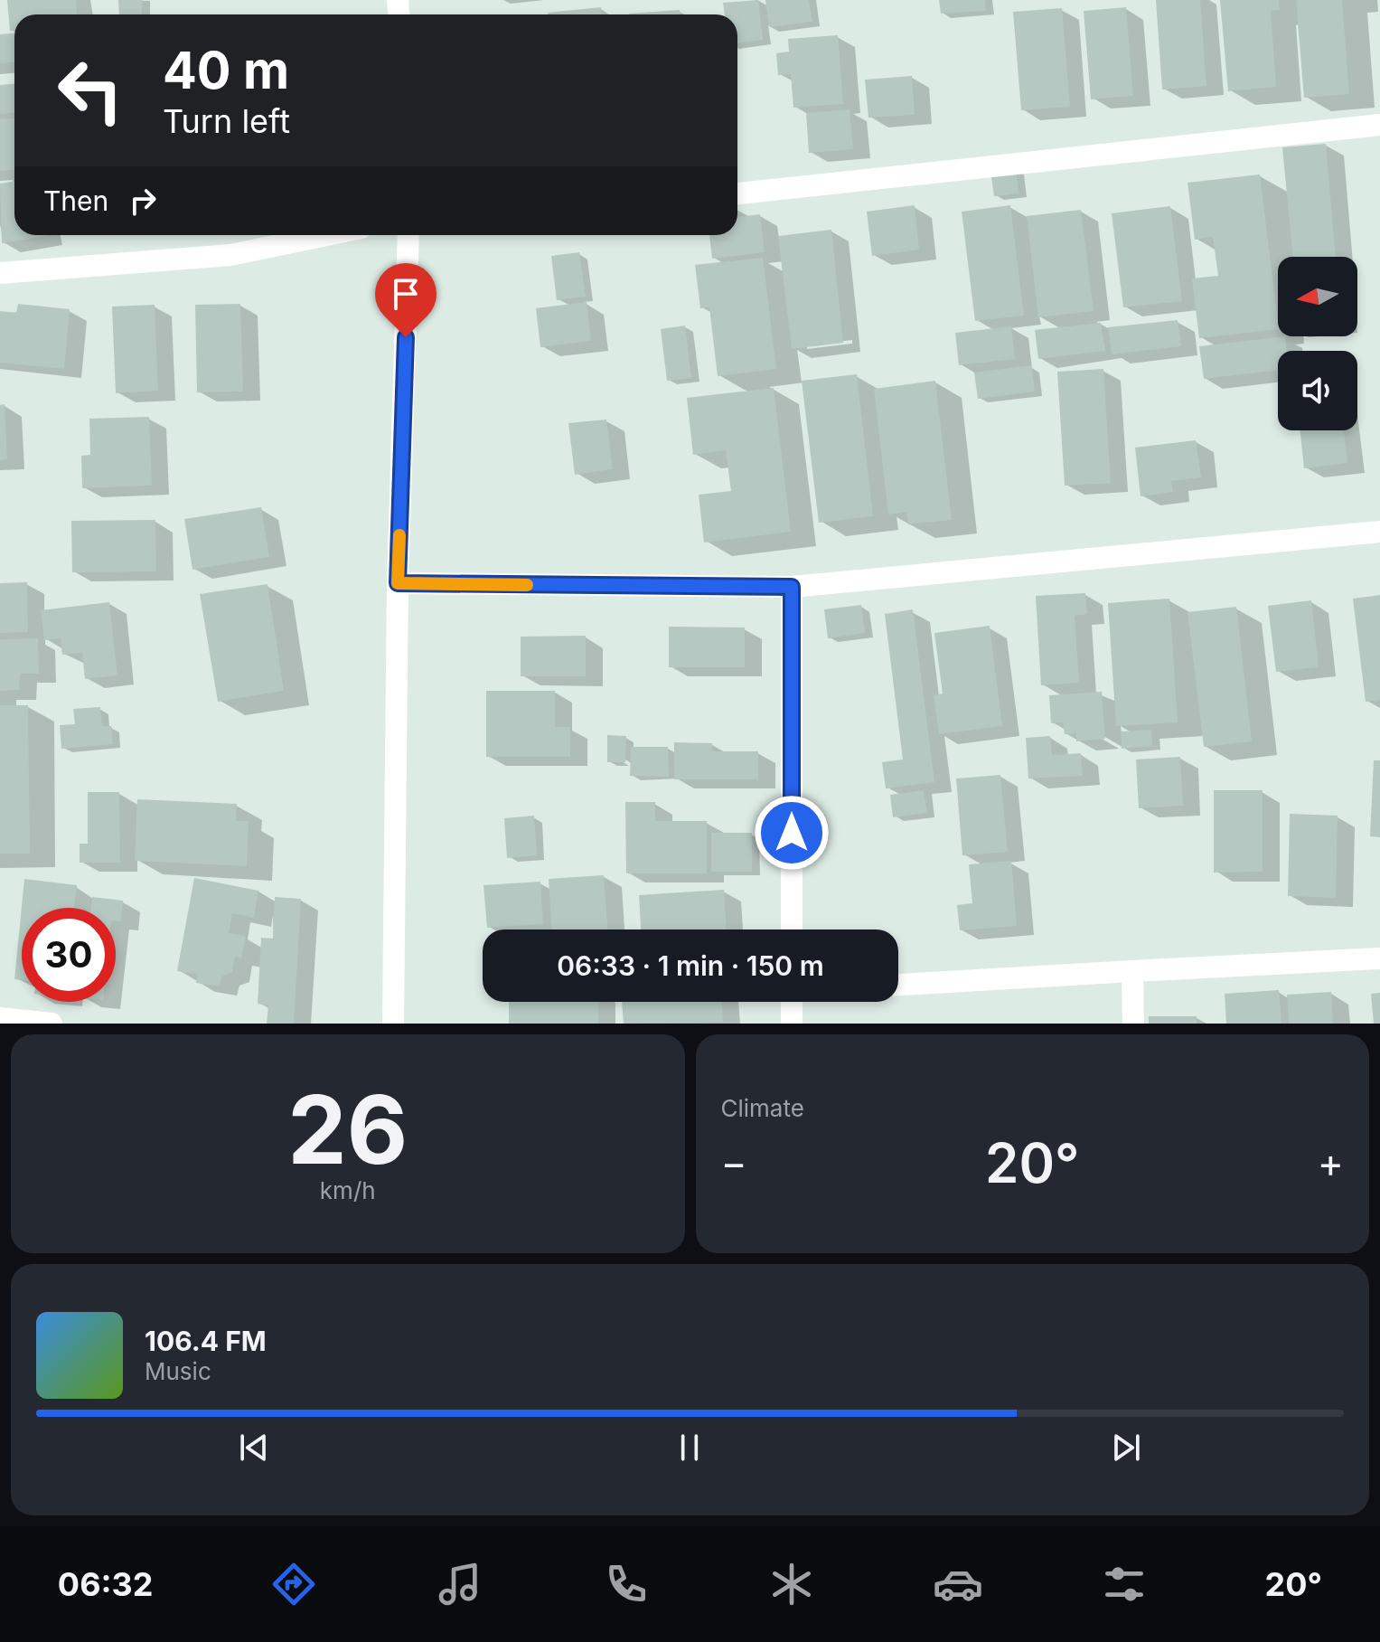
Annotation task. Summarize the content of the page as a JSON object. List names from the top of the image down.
{
  "north": "left",
  "page": {
    "turn": ["40 m", "Turn left"],
    "then": "Then",
    "limit": "30",
    "trip": "06:33 · 1 min · 150 m",
    "tile": [
      ["26", "km/h"],
      "Climate"
    ],
    "heat": ["−", "20°", "+"],
    "song": ["106.4 FM", "Music"],
    "tabs": ["06:32", "20°"]
  }
}
